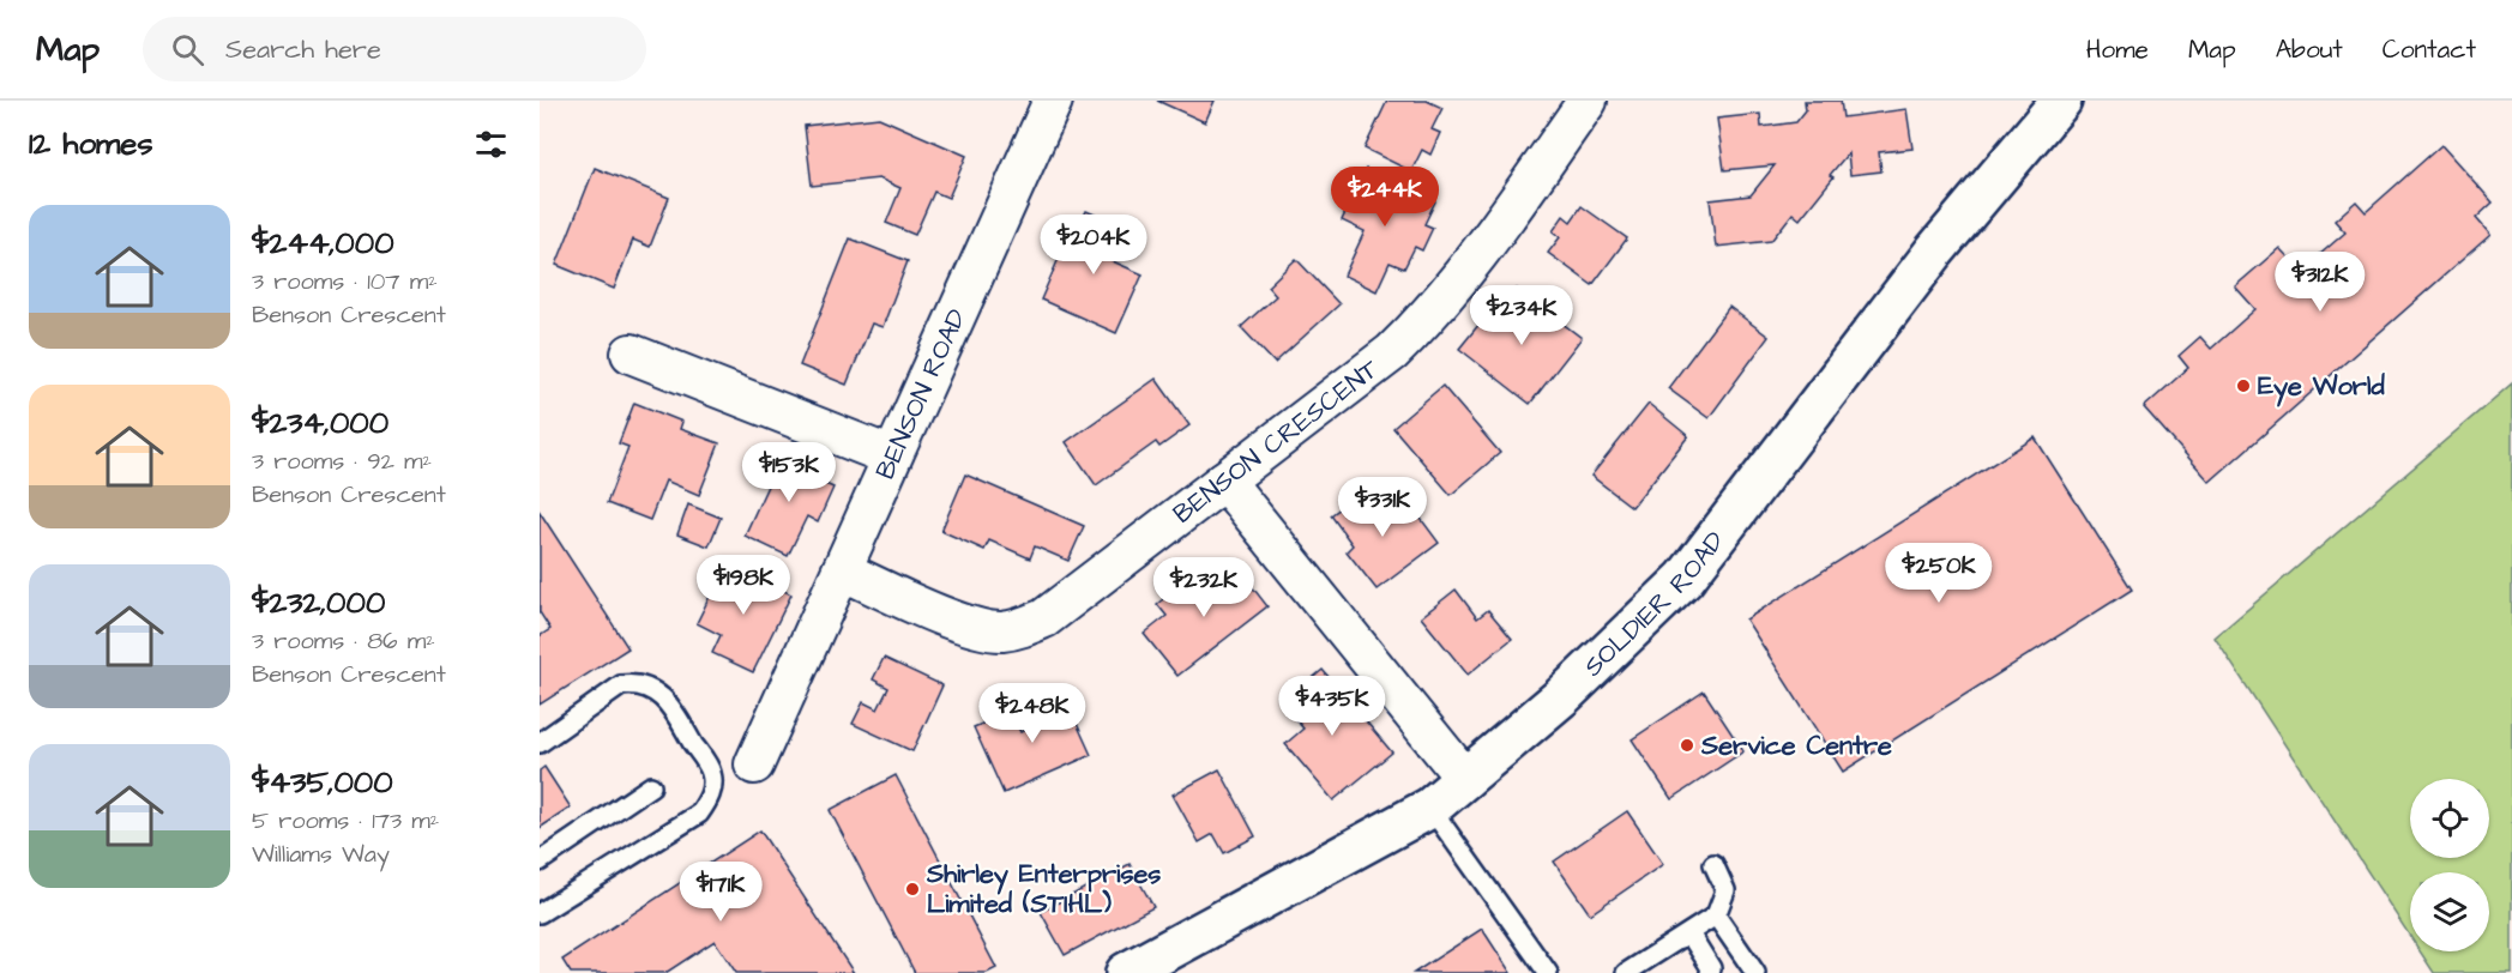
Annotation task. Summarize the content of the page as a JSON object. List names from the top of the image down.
{
  "streets": {
    "main road": ["SOLDIER ROAD"],
    "street": ["BENSON ROAD", "BENSON CRESCENT"]
  },
  "crossings": [
    ["BENSON ROAD", "BENSON CRESCENT"]
  ],
  "places": ["Eye World", "Service Centre", "Shirley Enterprises Limited (STIHL)"],
  "page": {
    "header": "Map",
    "search": "Search here",
    "nav": [
      "Home",
      "Map",
      "About",
      "Contact"
    ],
    "heading": "12 homes",
    "price": [
      "$244K",
      "$204K",
      "$312K",
      "$234K",
      "$153K",
      "$331K",
      "$250K",
      "$198K",
      "$232K",
      "$435K",
      "$248K",
      "$171K"
    ],
    "list": [
      {
        "name": "$244,000",
        "note": "3 rooms · 107 m² · Benson Crescent"
      },
      {
        "name": "$234,000",
        "note": "3 rooms · 92 m² · Benson Crescent"
      },
      {
        "name": "$232,000",
        "note": "3 rooms · 86 m² · Benson Crescent"
      },
      {
        "name": "$435,000",
        "note": "5 rooms · 173 m² · Williams Way"
      }
    ]
  }
}
